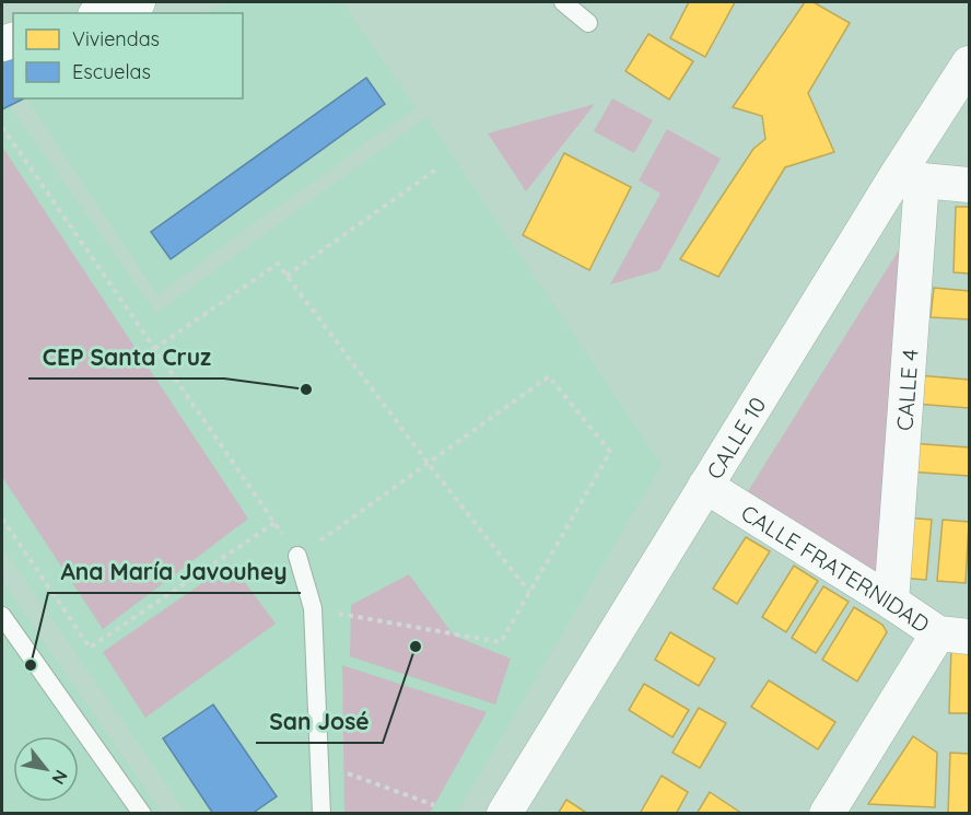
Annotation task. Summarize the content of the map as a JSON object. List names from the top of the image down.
{
  "streets": {
    "street": ["CALLE 4", "CALLE 10", "CALLE FRATERNIDAD"]
  },
  "crossings": [
    ["CALLE 4", "CALLE 10"],
    ["CALLE 4", "CALLE FRATERNIDAD"],
    ["CALLE 10", "CALLE FRATERNIDAD"]
  ],
  "places": ["CEP Santa Cruz", "San José", "Ana María Javouhey"],
  "legend": ["Viviendas", "Escuelas"],
  "north": "bottom right"
}
